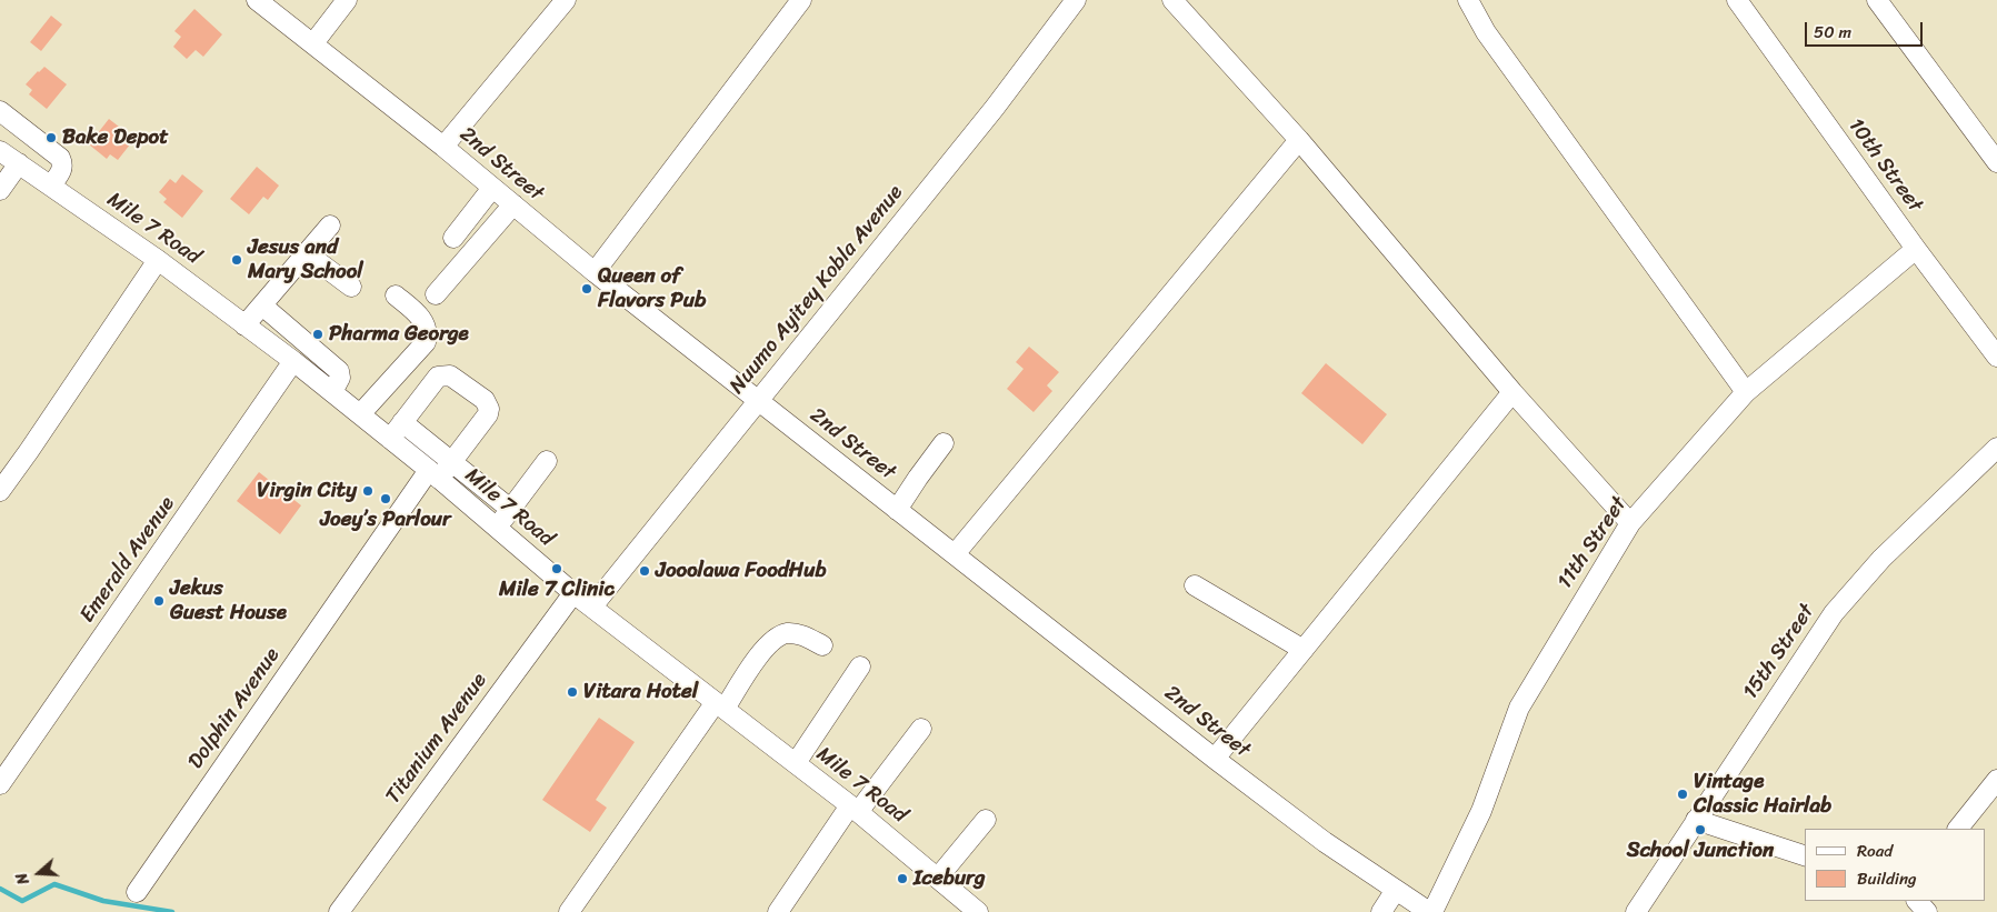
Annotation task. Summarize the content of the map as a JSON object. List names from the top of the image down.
{
  "streets": {
    "street": [
      "2nd Street",
      "10th Street",
      "Mile 7 Road",
      "Nuumo Ayitey Kobla Avenue",
      "11th Street",
      "Emerald Avenue",
      "15th Street",
      "Dolphin Avenue",
      "Titanium Avenue"
    ]
  },
  "crossings": [
    ["2nd Street", "Nuumo Ayitey Kobla Avenue"],
    ["2nd Street", "11th Street"],
    ["10th Street", "11th Street"],
    ["Mile 7 Road", "Nuumo Ayitey Kobla Avenue"],
    ["Mile 7 Road", "Emerald Avenue"],
    ["Mile 7 Road", "Dolphin Avenue"],
    ["Mile 7 Road", "Titanium Avenue"]
  ],
  "places": [
    "Bake Depot",
    "Jesus and Mary School",
    "Queen of Flavors Pub",
    "Pharma George",
    "Virgin City",
    "Joey’s Parlour",
    "Mile 7 Clinic",
    "Jooolawa FoodHub",
    "Jekus Guest House",
    "Vitara Hotel",
    "Vintage Classic Hairlab",
    "School Junction",
    "Iceburg"
  ],
  "legend": ["Road", "Building"],
  "scale_bar": "50 m",
  "north": "left"
}
